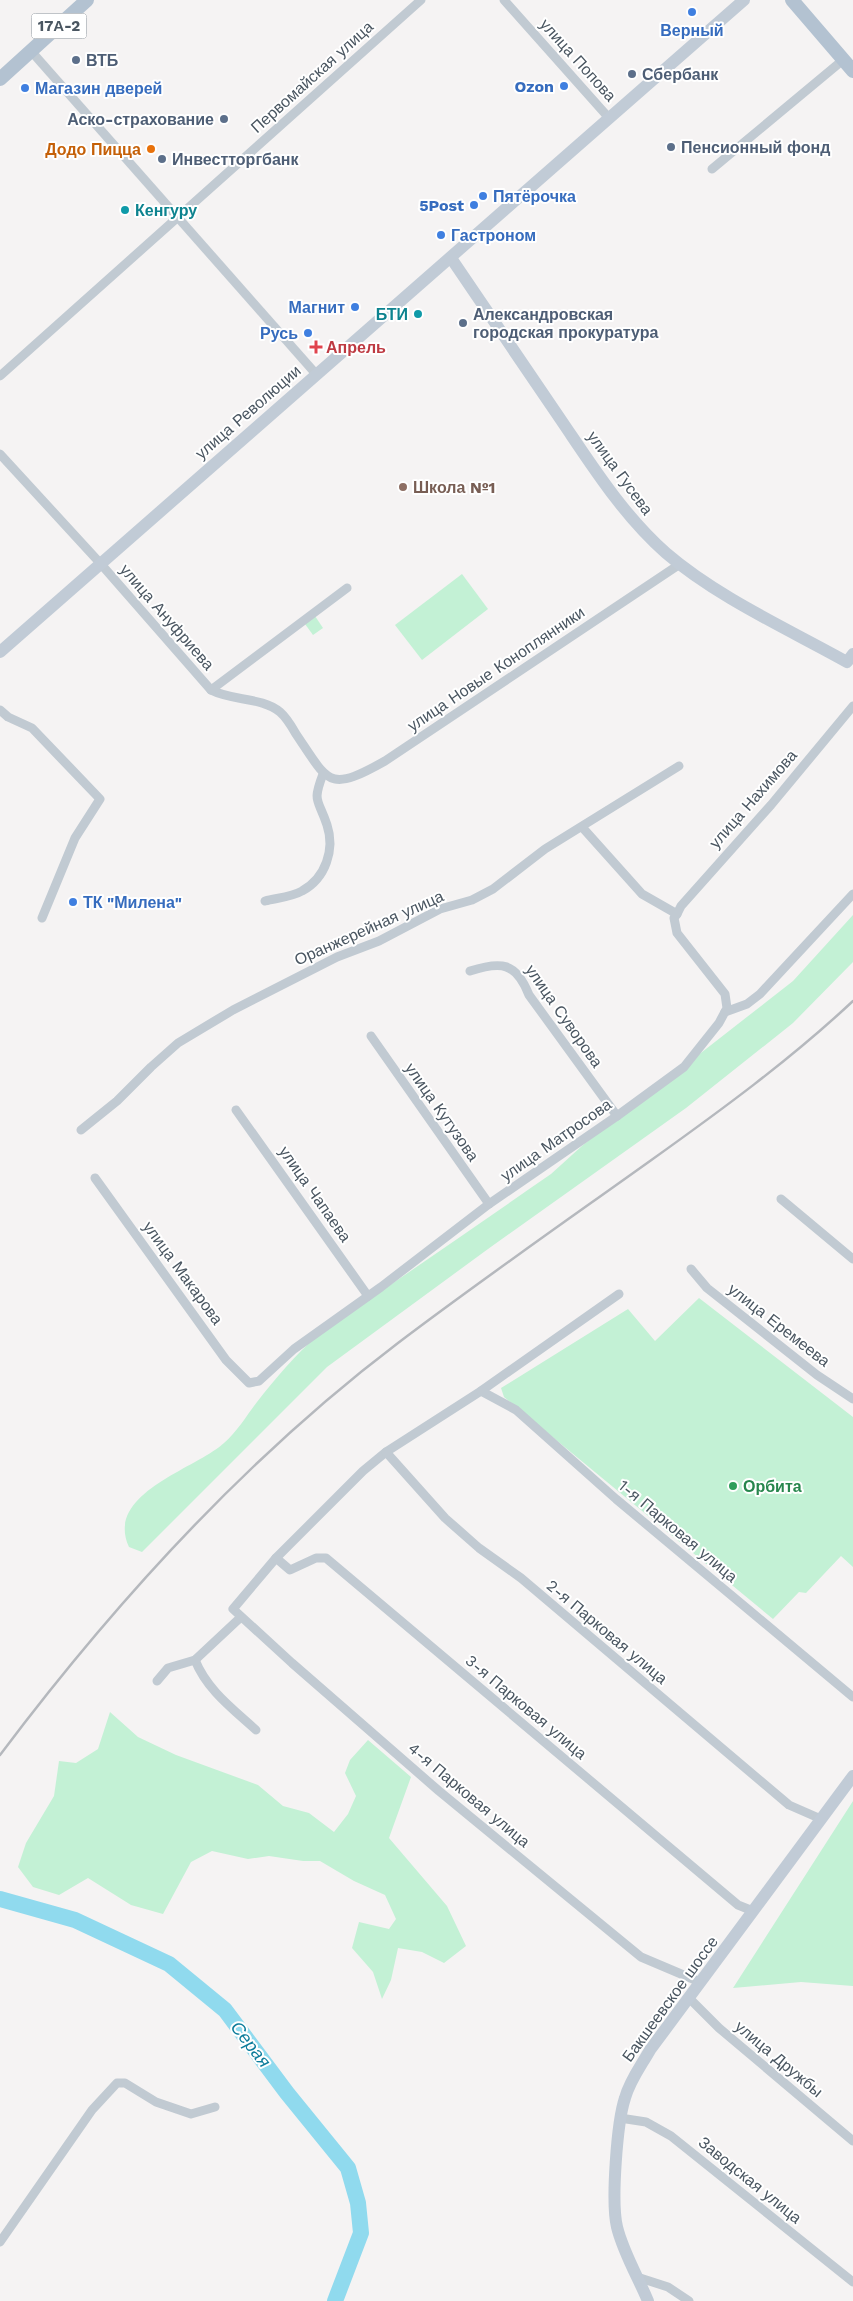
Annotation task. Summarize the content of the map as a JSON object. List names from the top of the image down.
{
  "streets": {
    "main road": [
      "17А-2",
      "улица Революции",
      "улица Гусева",
      "Бакшеевское шоссе"
    ],
    "street": [
      "улица Попова",
      "Первомайская улица",
      "улица Ануфриева",
      "улица Новые Коноплянники",
      "улица Нахимова",
      "Оранжерейная улица",
      "улица Суворова",
      "улица Кутузова",
      "улица Матросова",
      "улица Чапаева",
      "улица Макарова",
      "улица Еремеева",
      "1-я Парковая улица",
      "2-я Парковая улица",
      "3-я Парковая улица",
      "4-я Парковая улица",
      "улица Дружбы",
      "Заводская улица"
    ]
  },
  "crossings": [
    ["улица Попова", "улица Революции"],
    ["улица Революции", "улица Гусева"],
    ["улица Революции", "улица Ануфриева"],
    ["улица Гусева", "улица Новые Коноплянники"],
    ["улица Ануфриева", "улица Новые Коноплянники"],
    ["улица Суворова", "улица Матросова"],
    ["улица Кутузова", "улица Матросова"],
    ["улица Матросова", "улица Чапаева"],
    ["улица Матросова", "улица Макарова"],
    ["2-я Парковая улица", "Бакшеевское шоссе"],
    ["3-я Парковая улица", "4-я Парковая улица"],
    ["3-я Парковая улица", "Бакшеевское шоссе"],
    ["4-я Парковая улица", "Бакшеевское шоссе"],
    ["Бакшеевское шоссе", "улица Дружбы"],
    ["Бакшеевское шоссе", "Заводская улица"]
  ],
  "water": ["Серая"],
  "places": {
    "other": [
      "Верный",
      "ВТБ",
      "Сбербанк",
      "Ozon",
      "Магазин дверей",
      "Аско-страхование",
      "Пенсионный фонд",
      "Додо Пицца",
      "Инвестторгбанк",
      "Пятёрочка",
      "5Post",
      "Кенгуру",
      "Гастроном",
      "Магнит",
      "БТИ",
      "Александровская городская прокуратура",
      "Русь",
      "Школа №1",
      "ТК \"Милена\"",
      "Орбита"
    ],
    "health": ["Апрель"]
  }
}
